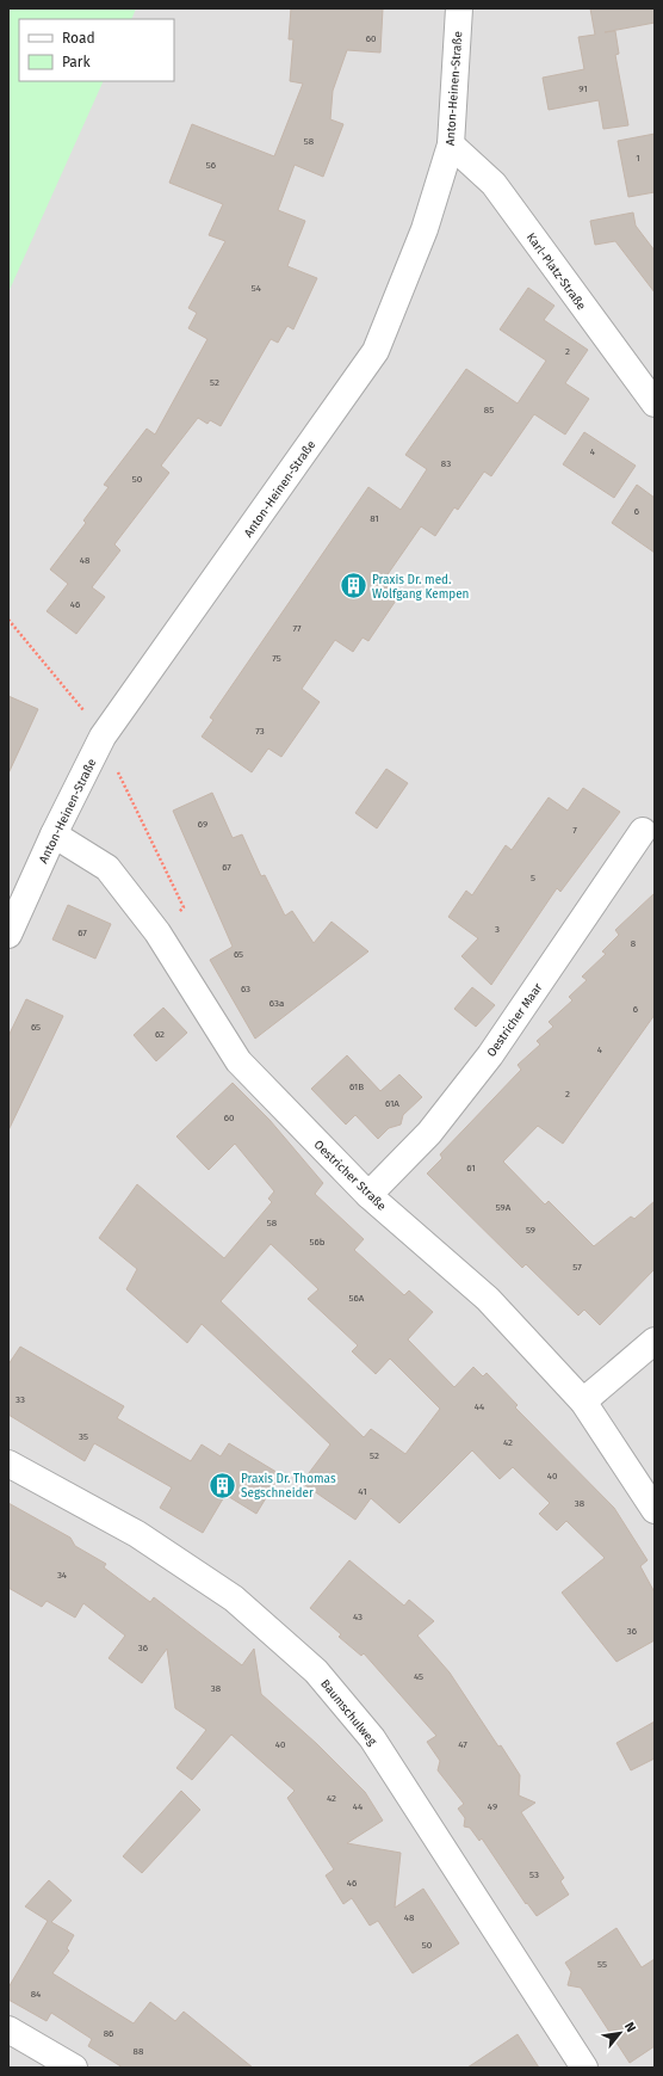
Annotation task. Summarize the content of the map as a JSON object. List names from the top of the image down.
{
  "streets": {
    "street": [
      "Anton-Heinen-Straße",
      "Karl-Platz-Straße",
      "Oestricher Maar",
      "Oestricher Straße",
      "Baumschulweg"
    ]
  },
  "crossings": [
    ["Anton-Heinen-Straße", "Karl-Platz-Straße"],
    ["Anton-Heinen-Straße", "Oestricher Straße"],
    ["Oestricher Maar", "Oestricher Straße"]
  ],
  "places": {
    "building": ["Praxis Dr. med. Wolfgang Kempen", "Praxis Dr. Thomas Segschneider"]
  },
  "house_numbers": [
    "60",
    "91",
    "58",
    "1",
    "56",
    "54",
    "2",
    "52",
    "85",
    "4",
    "83",
    "50",
    "6",
    "81",
    "48",
    "46",
    "77",
    "75",
    "73",
    "69",
    "7",
    "67",
    "5",
    "3",
    "67",
    "8",
    "65",
    "63",
    "63a",
    "6",
    "65",
    "62",
    "4",
    "61B",
    "2",
    "61A",
    "60",
    "61",
    "59A",
    "58",
    "59",
    "56b",
    "57",
    "56A",
    "33",
    "44",
    "35",
    "42",
    "52",
    "40",
    "41",
    "38",
    "34",
    "43",
    "36",
    "36",
    "45",
    "38",
    "40",
    "47",
    "42",
    "44",
    "49",
    "53",
    "46",
    "48",
    "50",
    "55",
    "84",
    "86",
    "88"
  ],
  "legend": ["Road", "Park"],
  "north": "top right"
}
